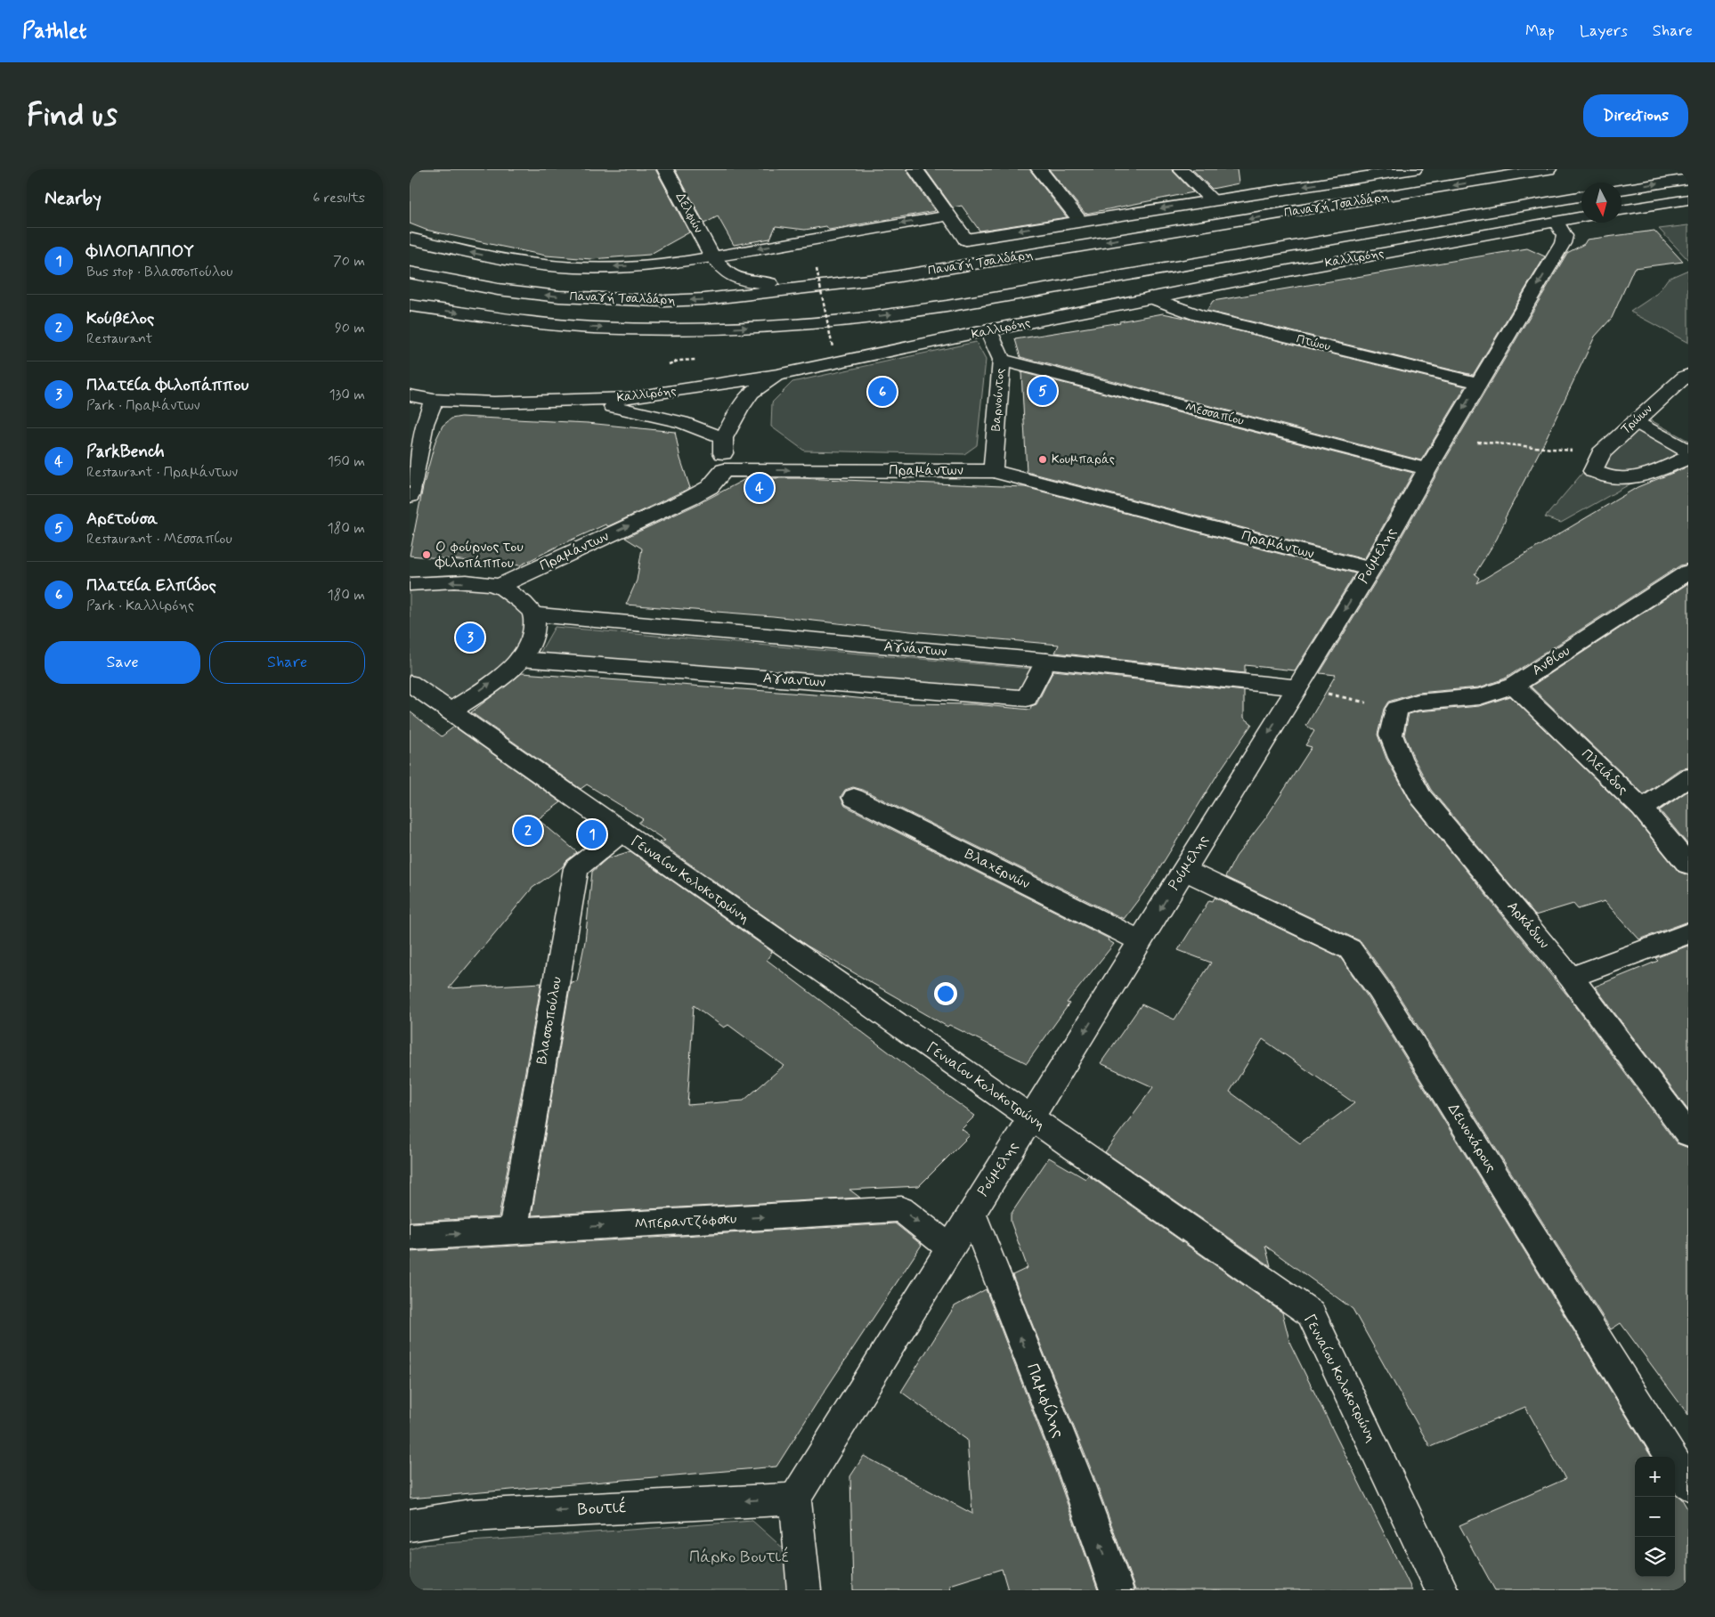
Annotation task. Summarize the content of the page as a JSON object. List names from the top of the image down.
{
  "streets": {
    "street": [
      "Παναγή Τσαλδάρη",
      "Δελφών",
      "Καλλιρόης",
      "Πτώου",
      "Βαρνούντος",
      "Μεσσαπίου",
      "Τρώων",
      "Πραμάντων",
      "Ρούμελης",
      "Αγνάντων",
      "Ανθίου",
      "Αγναντων",
      "Πλειάδος",
      "Βλαχερνών",
      "Γενναίου Κολοκοτρώνη",
      "Αρκάδων",
      "Βλασσοπούλου",
      "Δεινοχάρους",
      "Μπεραντζόφσκυ",
      "Παμφίλης",
      "Βουτιέ"
    ]
  },
  "crossings": [
    ["Παναγή Τσαλδάρη", "Δελφών"],
    ["Καλλιρόης", "Πτώου"],
    ["Καλλιρόης", "Βαρνούντος"],
    ["Καλλιρόης", "Ρούμελης"],
    ["Πτώου", "Ρούμελης"],
    ["Βαρνούντος", "Μεσσαπίου"],
    ["Βαρνούντος", "Πραμάντων"],
    ["Μεσσαπίου", "Ρούμελης"],
    ["Πραμάντων", "Ρούμελης"],
    ["Ρούμελης", "Αγνάντων"],
    ["Ρούμελης", "Βλαχερνών"],
    ["Ρούμελης", "Γενναίου Κολοκοτρώνη"],
    ["Ρούμελης", "Δεινοχάρους"],
    ["Ρούμελης", "Μπεραντζόφσκυ"],
    ["Ρούμελης", "Παμφίλης"],
    ["Ρούμελης", "Βουτιέ"],
    ["Αγνάντων", "Αγναντων"],
    ["Ανθίου", "Πλειάδος"],
    ["Ανθίου", "Αρκάδων"],
    ["Γενναίου Κολοκοτρώνη", "Βλασσοπούλου"],
    ["Βλασσοπούλου", "Μπεραντζόφσκυ"]
  ],
  "one_way": [
    "Πραμάντων",
    "Ρούμελης",
    "Μπεραντζόφσκυ",
    "Παμφίλης",
    "Βουτιέ"
  ],
  "parks": ["Πάρκο Βουτιέ"],
  "places": ["Κουμπαράς", "Ο φούρνος του Φιλοπάππου"],
  "north": "bottom",
  "page": {
    "header": "Pathlet",
    "nav": ["Map", "Layers", "Share"],
    "buttons": [
      "Directions",
      ["Save", "Share"]
    ],
    "title": "Find us",
    "heading": ["Nearby", "6 results"],
    "list": [
      {
        "mark": "1",
        "name": "ΦΙΛΟΠΑΠΠΟΥ",
        "note": "Bus stop · Βλασσοπούλου",
        "value": "70 m"
      },
      {
        "mark": "2",
        "name": "Κούβελος",
        "note": "Restaurant",
        "value": "90 m"
      },
      {
        "mark": "3",
        "name": "Πλατεία Φιλοπάππου",
        "note": "Park · Πραμάντων",
        "value": "130 m"
      },
      {
        "mark": "4",
        "name": "ParkBench",
        "note": "Restaurant · Πραμάντων",
        "value": "150 m"
      },
      {
        "mark": "5",
        "name": "Αρετούσα",
        "note": "Restaurant · Μεσσαπίου",
        "value": "180 m"
      },
      {
        "mark": "6",
        "name": "Πλατεία Ελπίδος",
        "note": "Park · Καλλιρόης",
        "value": "180 m"
      }
    ],
    "pins": [
      "5",
      "6",
      "4",
      "3",
      "2",
      "1"
    ],
    "map_buttons": ["+", "−"]
  }
}
